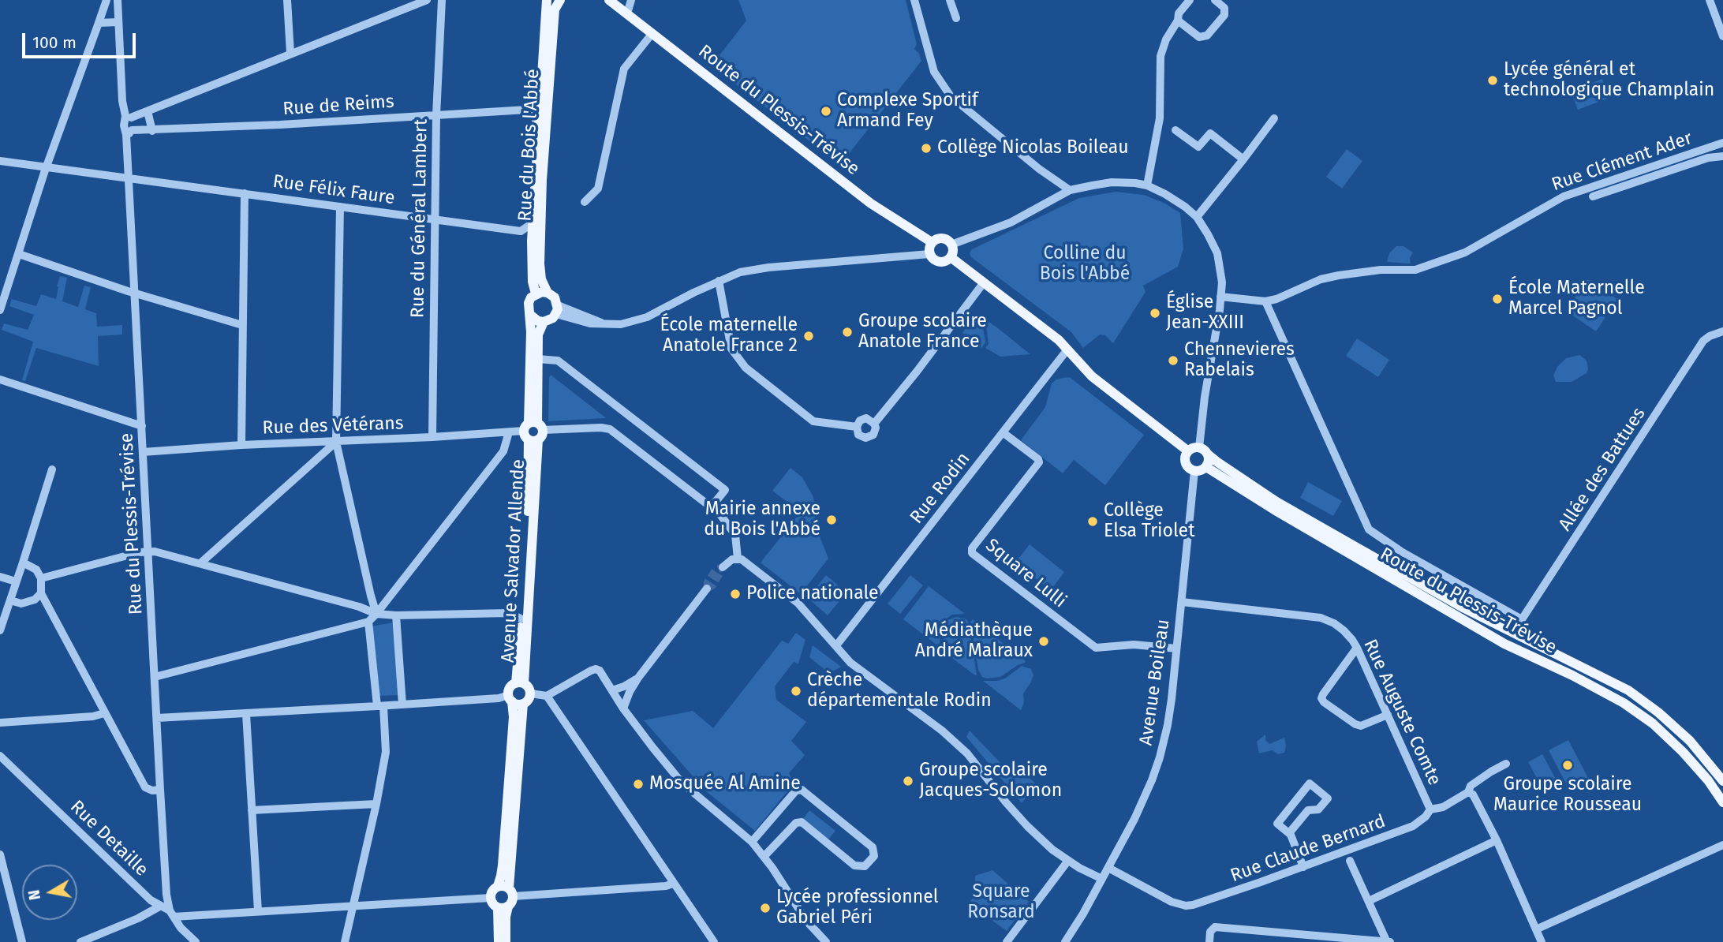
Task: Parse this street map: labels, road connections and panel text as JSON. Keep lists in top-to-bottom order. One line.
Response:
{"streets":{"main road":["Route du Plessis-Trévise","Rue du Bois l'Abbé","Avenue Salvador Allende"],"street":["Rue de Reims","Rue Clément Ader","Rue Félix Faure","Rue du Général Lambert","Rue des Vétérans","Allée des Battues","Rue Rodin","Rue du Plessis-Trévise","Square Lulli","Avenue Boileau","Rue Auguste Comte","Rue Detaille","Rue Claude Bernard"]},"crossings":[["Rue de Reims","Rue du Général Lambert"],["Rue de Reims","Rue du Plessis-Trévise"],["Route du Plessis-Trévise","Allée des Battues"],["Route du Plessis-Trévise","Avenue Boileau"],["Rue du Bois l'Abbé","Avenue Salvador Allende"],["Rue Félix Faure","Rue du Général Lambert"],["Rue Félix Faure","Rue du Plessis-Trévise"],["Rue du Général Lambert","Rue des Vétérans"],["Rue des Vétérans","Rue du Plessis-Trévise"],["Rue des Vétérans","Avenue Salvador Allende"],["Rue Rodin","Square Lulli"],["Rue du Plessis-Trévise","Rue Detaille"],["Square Lulli","Avenue Boileau"],["Avenue Boileau","Rue Auguste Comte"],["Avenue Boileau","Rue Claude Bernard"],["Rue Auguste Comte","Rue Claude Bernard"]],"parks":["Colline du Bois l'Abbé","Square Ronsard"],"places":["Lycée général et technologique Champlain","Complexe Sportif Armand Fey","Collège Nicolas Boileau","École Maternelle Marcel Pagnol","Église Jean-XXIII","Groupe scolaire Anatole France","École maternelle Anatole France 2","Chennevieres Rabelais","Mairie annexe du Bois l'Abbé","Collège Elsa Triolet","Police nationale","Médiathèque André Malraux","Crèche départementale Rodin","Groupe scolaire Maurice Rousseau","Groupe scolaire Jacques-Solomon","Mosquée Al Amine","Lycée professionnel Gabriel Péri"],"scale_bar":"100 m","north":"left"}
